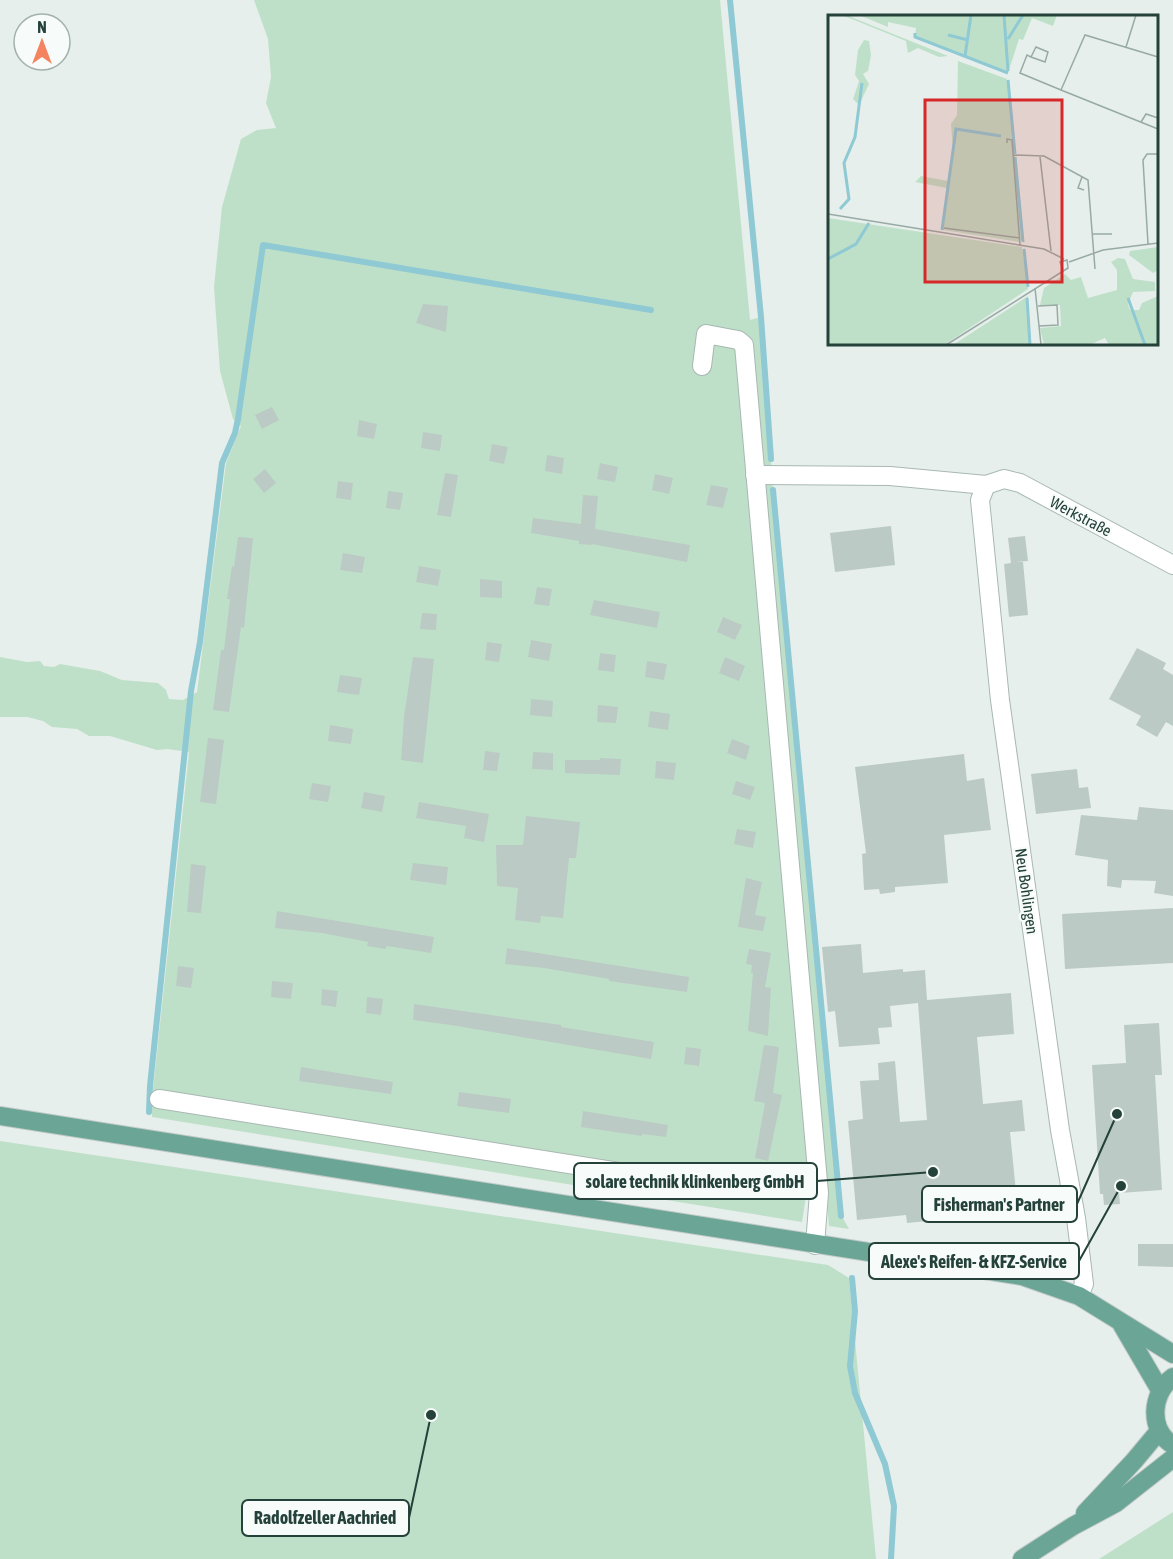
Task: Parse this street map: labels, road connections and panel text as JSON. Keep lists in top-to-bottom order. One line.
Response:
{"streets":{"street":["Werkstraße","Neu Bohlingen"]},"crossings":[["Werkstraße","Neu Bohlingen"]],"places":["Fisherman's Partner","solare technik klinkenberg GmbH","Alexe's Reifen- & KFZ-Service","Radolfzeller Aachried"],"north":"top"}
